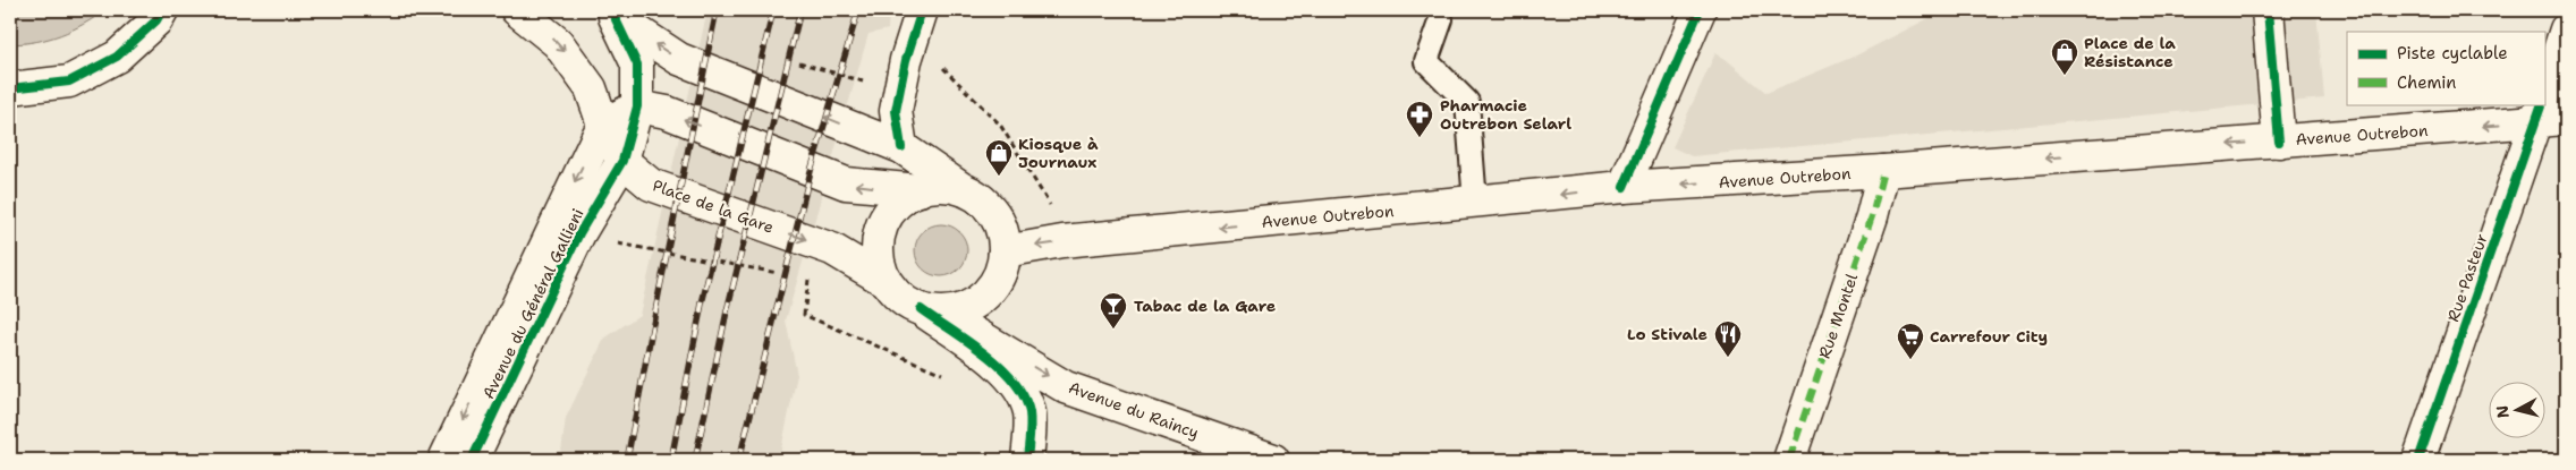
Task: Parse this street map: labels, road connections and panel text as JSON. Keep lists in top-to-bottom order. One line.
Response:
{"streets":{"main road":["Avenue Outrebon","Place de la Gare","Rue Pasteur","Avenue du Général Gallieni","Rue Montel","Avenue du Raincy"]},"crossings":[["Avenue Outrebon","Place de la Gare"],["Avenue Outrebon","Rue Pasteur"],["Avenue Outrebon","Rue Montel"],["Avenue Outrebon","Avenue du Raincy"],["Place de la Gare","Avenue du Général Gallieni"],["Place de la Gare","Avenue du Raincy"]],"one_way":["Avenue Outrebon","Avenue du Raincy"],"places":{"shop":["Place de la Résistance","Kiosque à Journaux"],"pharmacy":["Pharmacie Outrebon Selarl"],"bar":["Tabac de la Gare"],"restaurant":["Lo Stivale"],"supermarket":["Carrefour City"]},"legend":["Piste cyclable","Chemin"],"north":"left"}
